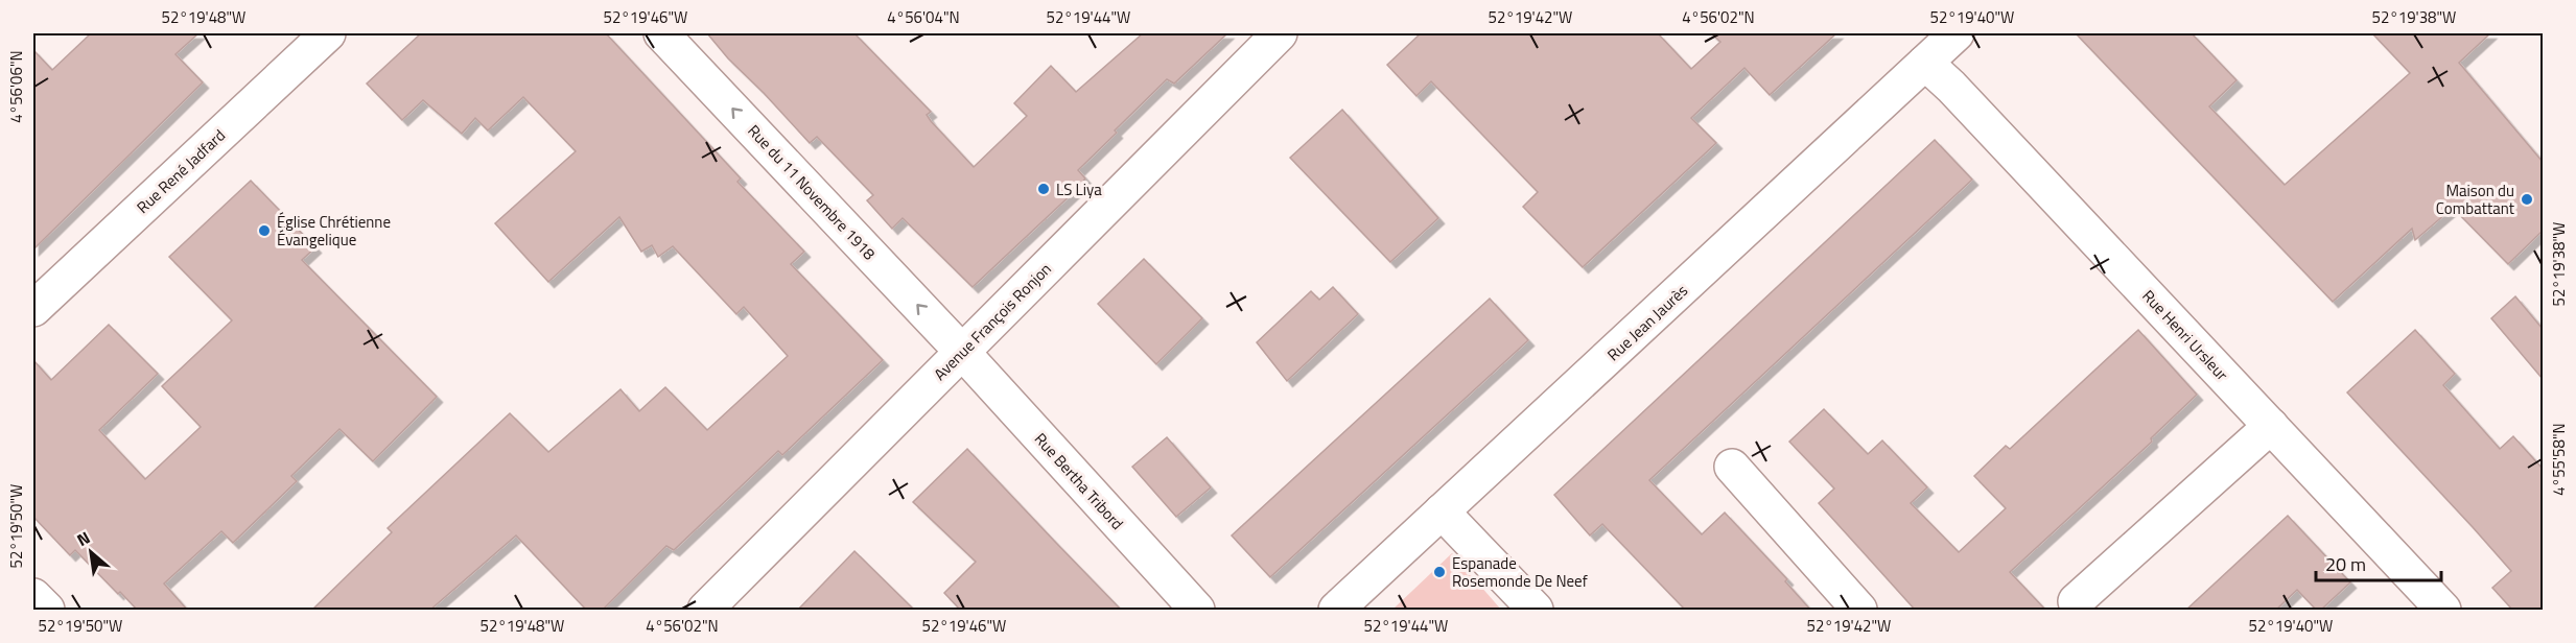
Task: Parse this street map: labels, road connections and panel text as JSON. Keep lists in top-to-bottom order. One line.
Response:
{"streets":{"street":["Rue René Jadfard","Rue du 11 Novembre 1918","Avenue François Ronjon","Rue Jean Jaurès","Rue Henri Ursleur","Rue Bertha Tribord"]},"crossings":[["Rue du 11 Novembre 1918","Avenue François Ronjon"],["Rue du 11 Novembre 1918","Rue Bertha Tribord"],["Avenue François Ronjon","Rue Bertha Tribord"],["Rue Jean Jaurès","Rue Henri Ursleur"]],"one_way":["Rue du 11 Novembre 1918"],"places":["LS Liya","Maison du Combattant","Église Chrétienne Évangelique","Espanade Rosemonde De Neef"],"scale_bar":"20 m","north":"top left","coordinates":["52°19'48\"W","52°19'46\"W","4°56'04\"N","52°19'44\"W","52°19'42\"W","4°56'02\"N","52°19'40\"W","52°19'38\"W","4°56'06\"N","4°55'58\"N","52°19'50\"W"]}
